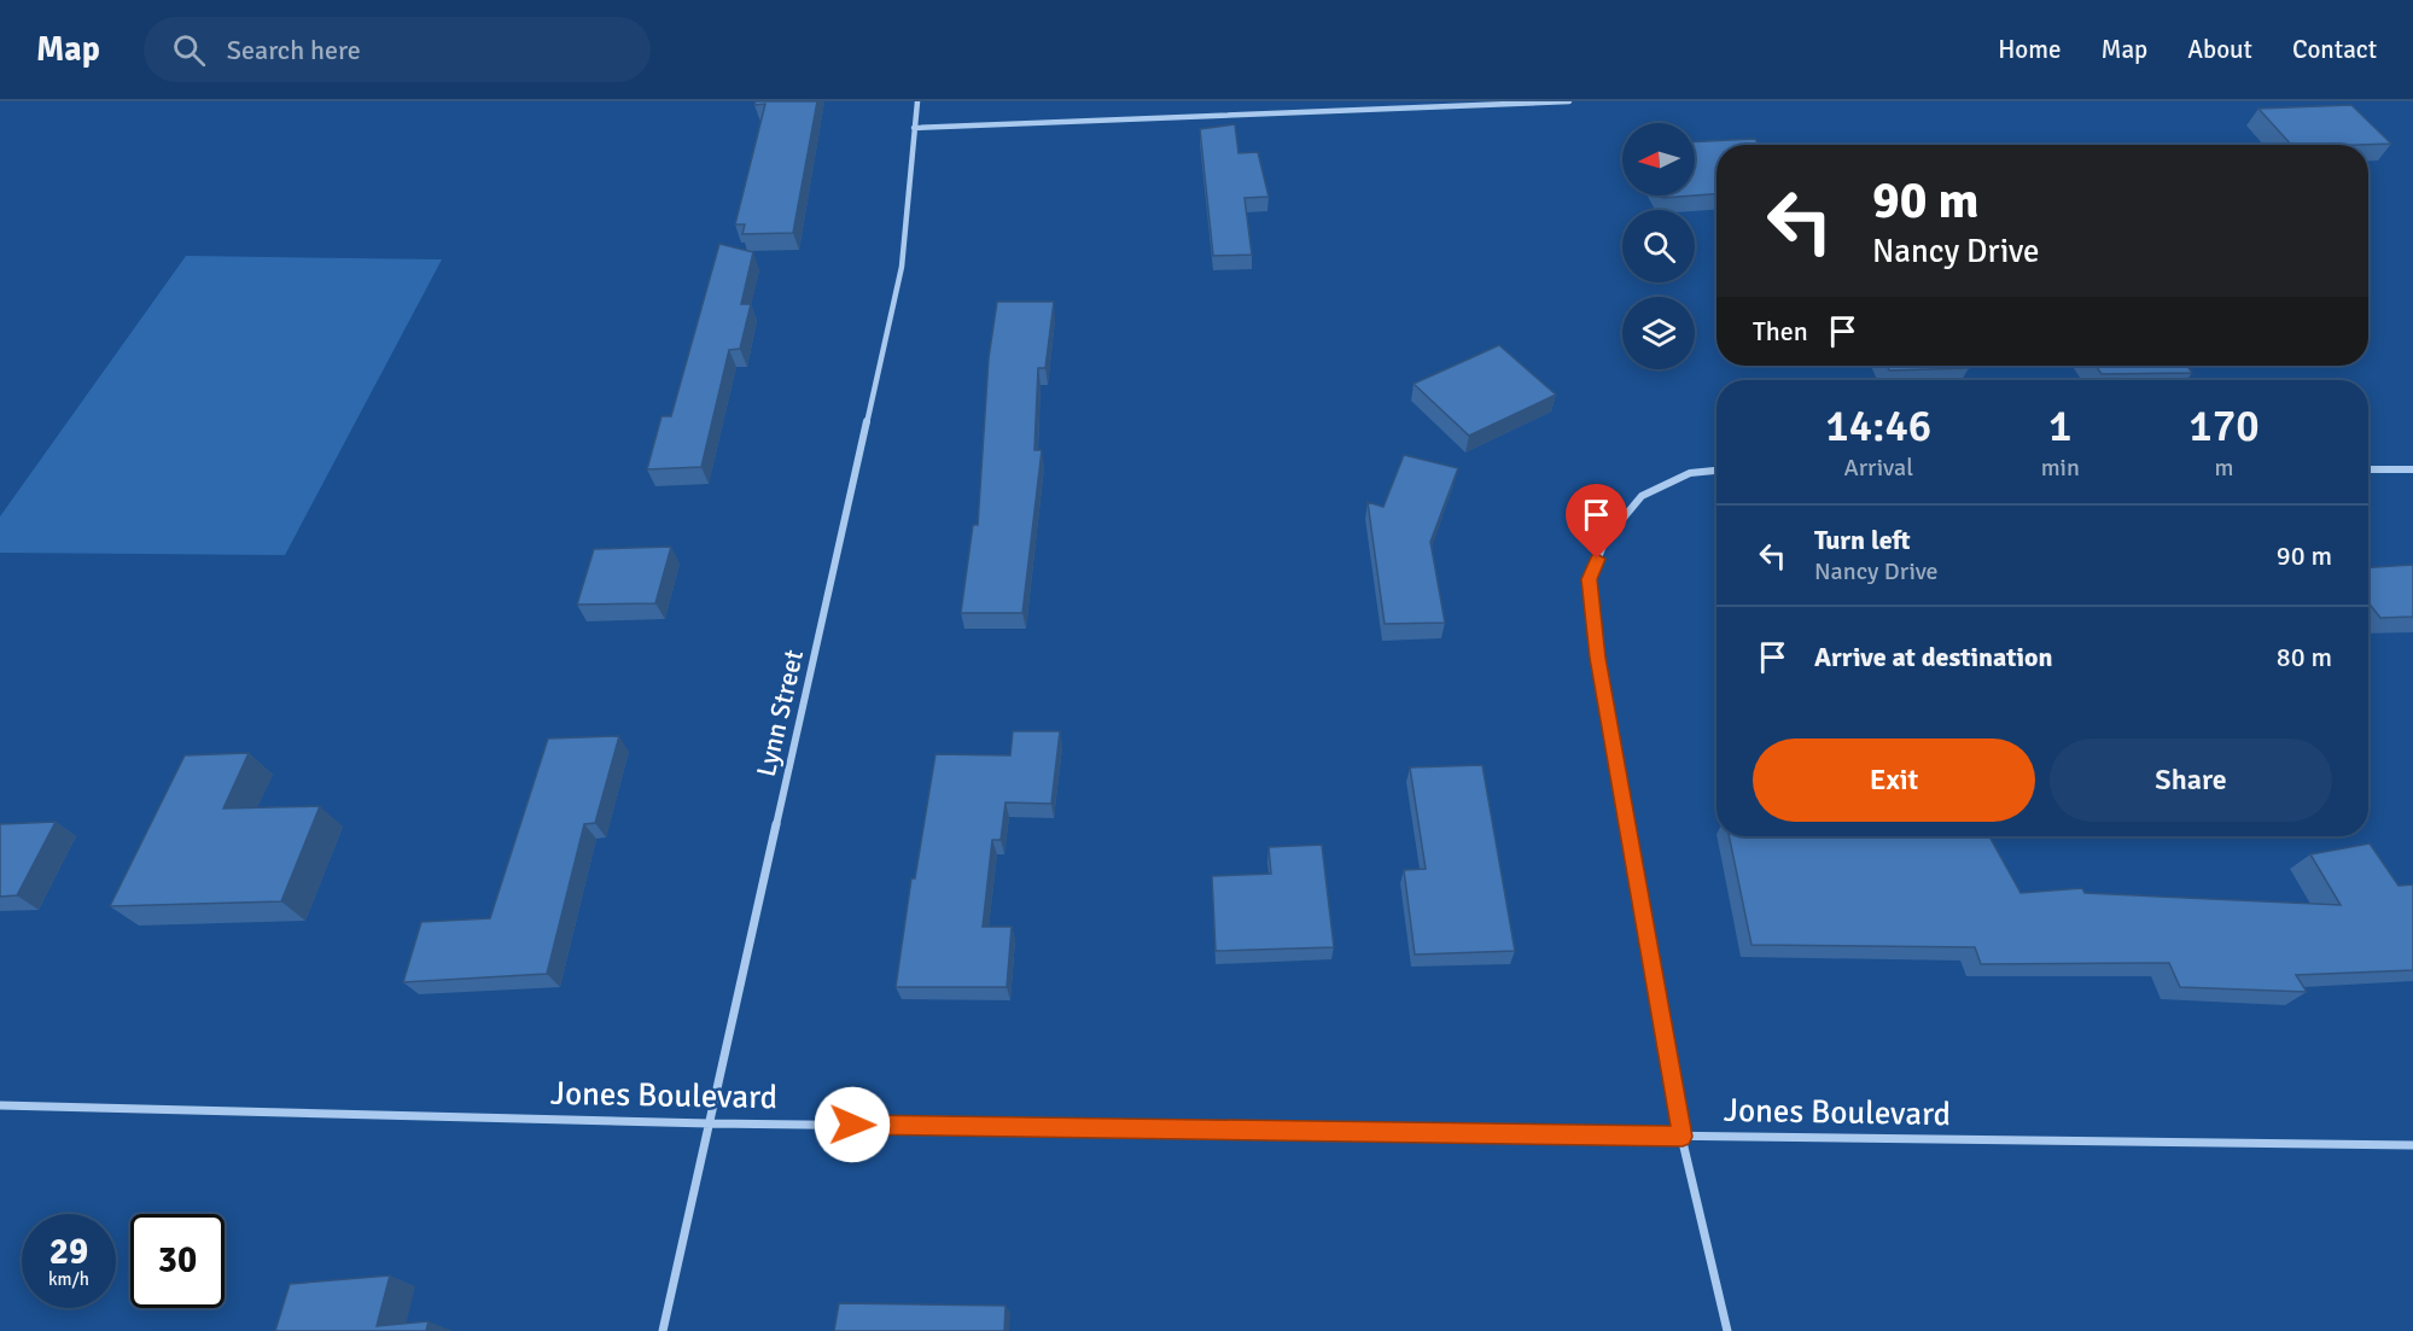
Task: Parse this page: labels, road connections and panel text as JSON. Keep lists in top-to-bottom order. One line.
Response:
{"streets":{"street":["Lynn Street","Jones Boulevard"]},"crossings":[["Lynn Street","Jones Boulevard"]],"north":"left","page":{"header":"Map","search":"Search here","nav":["Home","Map","About","Contact"],"turn":["90 m","Nancy Drive"],"then":"Then","eta":["14:46","Arrival","1","min","170","m"],"list":[{"name":"Turn left","note":"Nancy Drive","value":"90 m"},{"name":"Arrive at destination","value":"80 m"}],"buttons":["Exit","Share"],"speed":"29 km/h","limit":"30"}}
